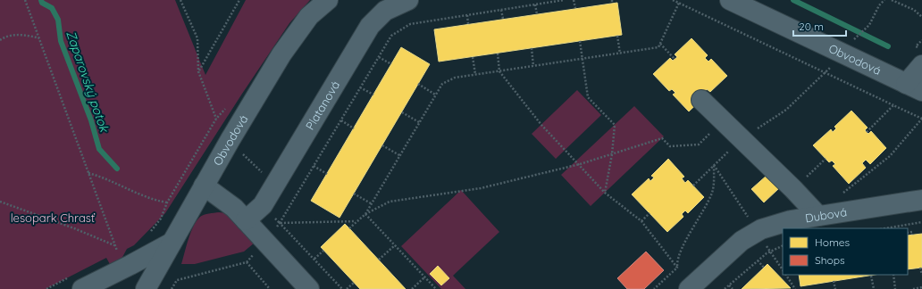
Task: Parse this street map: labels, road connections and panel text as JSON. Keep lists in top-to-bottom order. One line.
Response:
{"streets":{"street":["Obvodová","Platanová","Dubová"]},"water":["Zaparovský potok"],"parks":["lesopark Chrasť"],"legend":["Homes","Shops"],"scale_bar":"20 m"}
